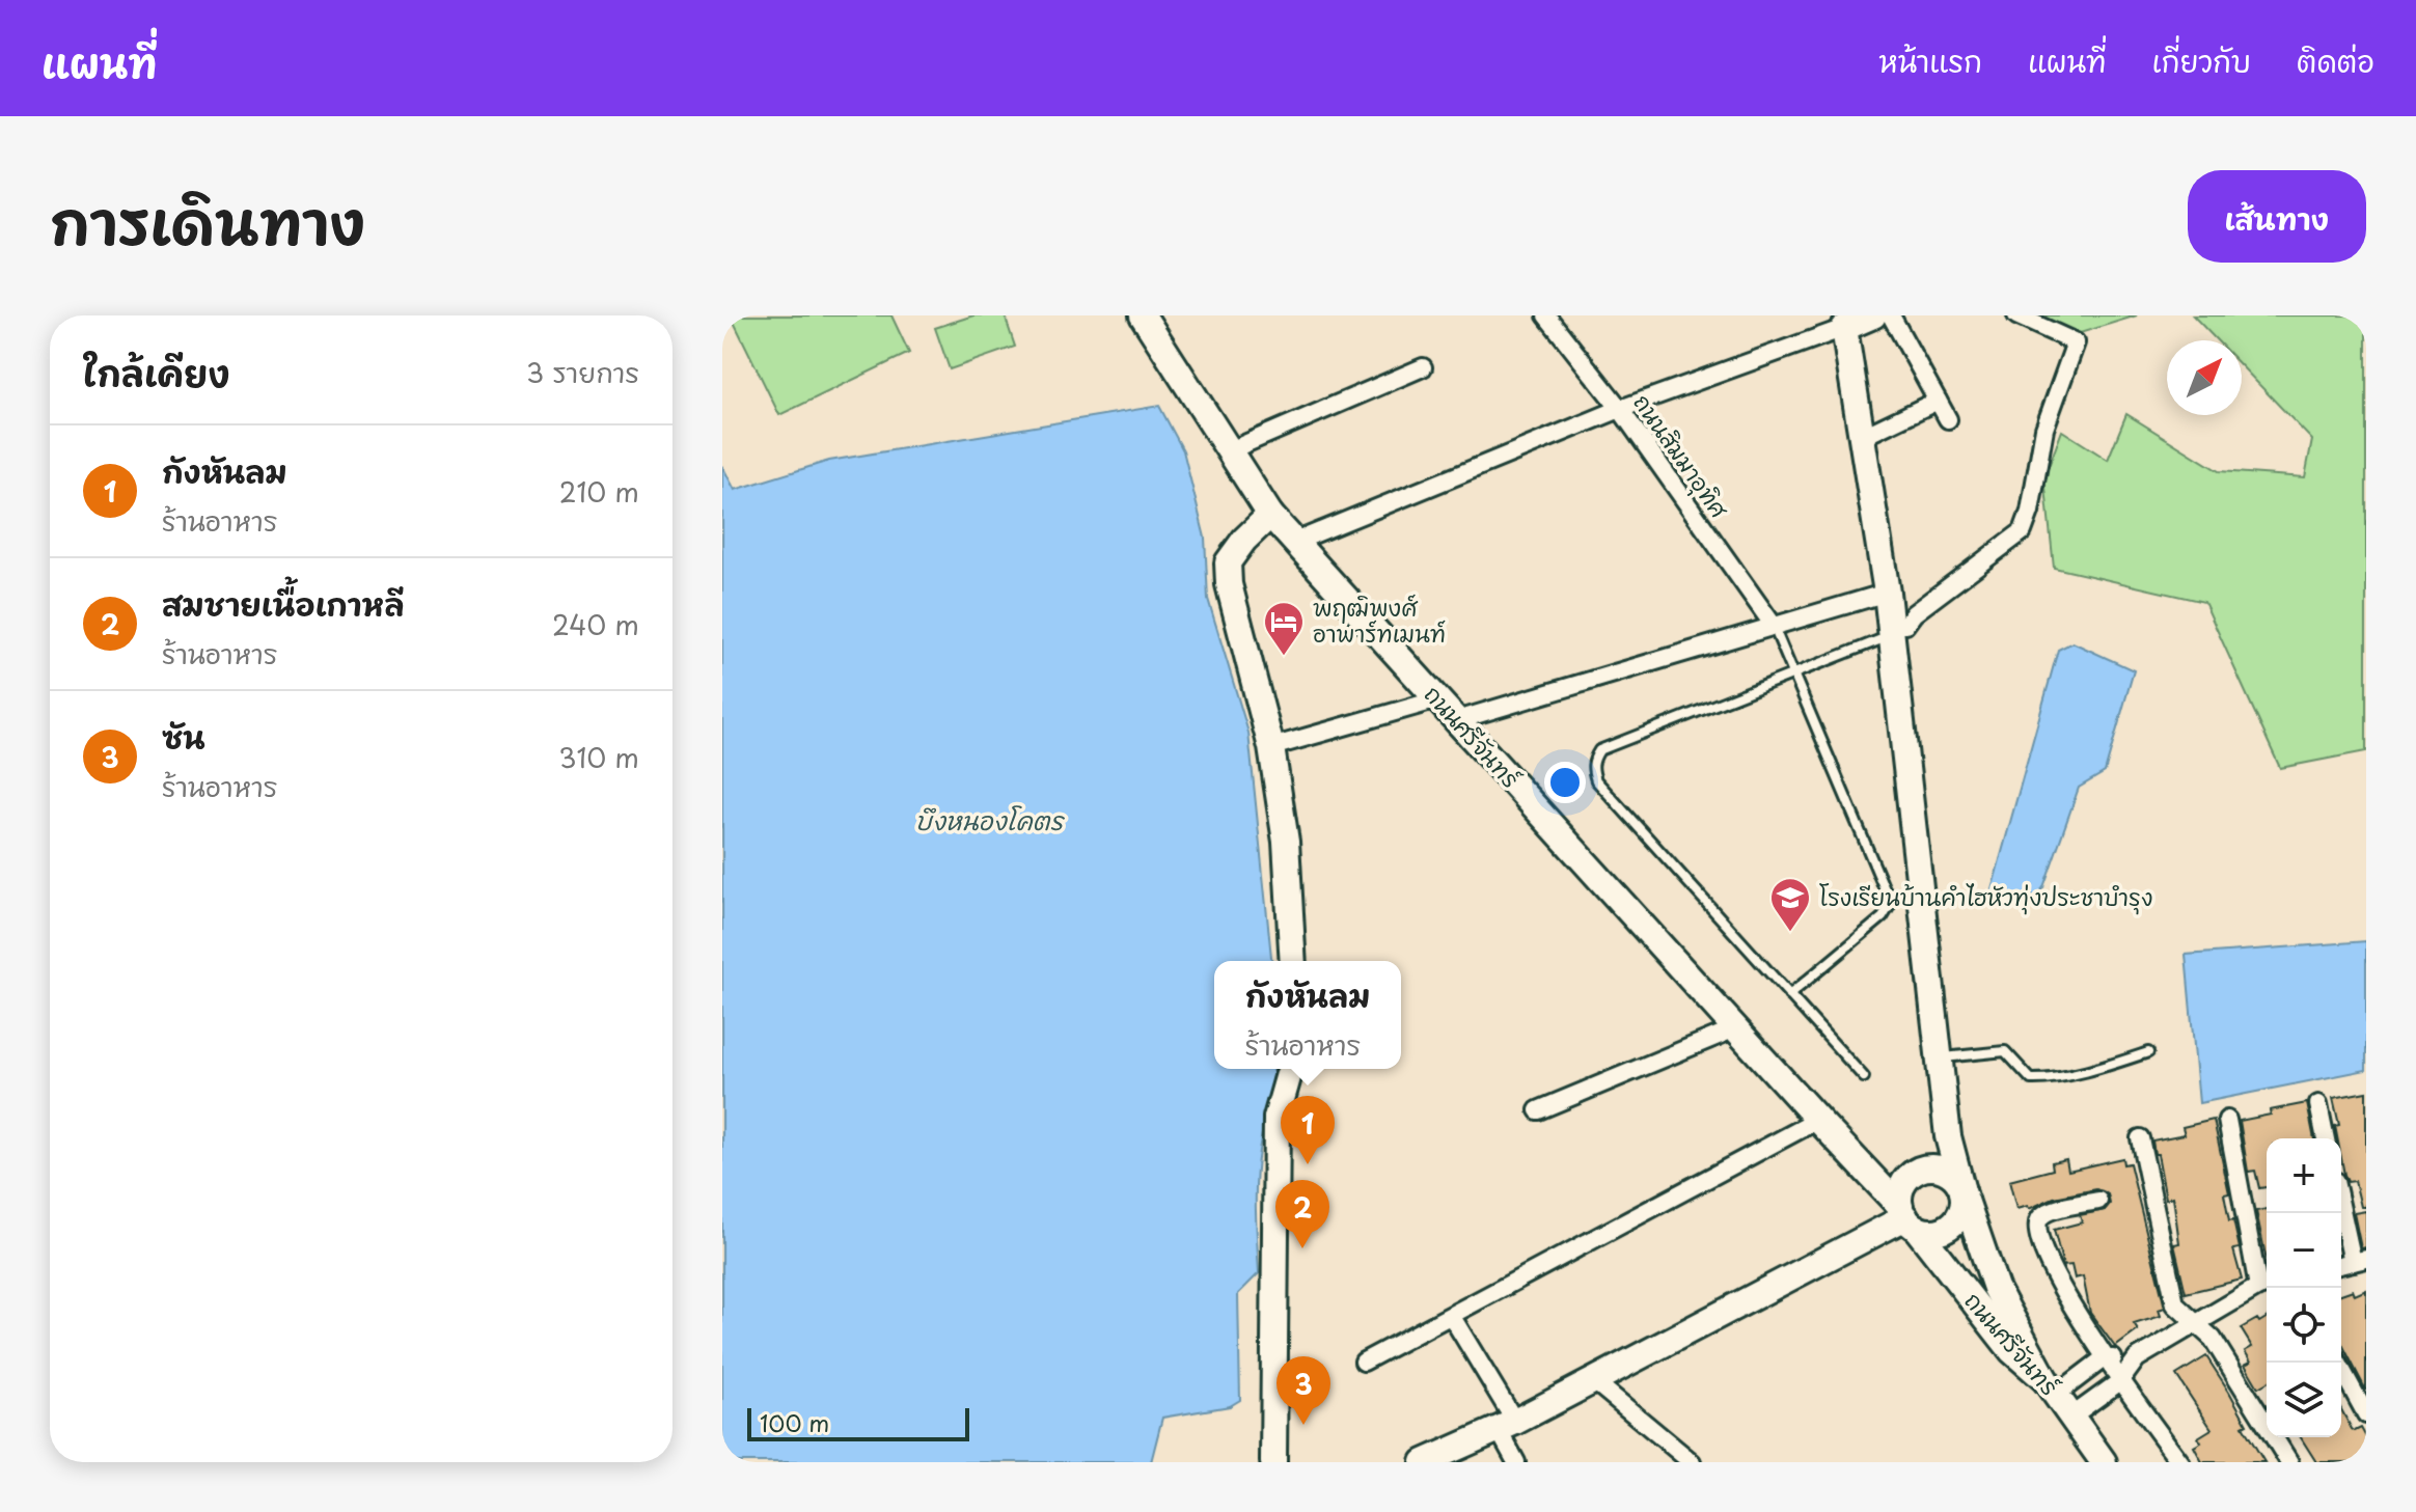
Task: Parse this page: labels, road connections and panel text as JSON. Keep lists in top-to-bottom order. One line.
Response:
{"streets":{"street":["ถนนสิมมาอุทิศ","ถนนศรีจันทร์"]},"water":["บึงหนองโคตร"],"places":{"hotel":["พฤฒิพงศ์ อาพาร์ทเมนท์"],"school or university":["โรงเรียนบ้านคำไฮหัวทุ่งประชาบำรุง"]},"scale_bar":"100 m","north":"top right","page":{"header":"แผนที่","nav":["หน้าแรก","แผนที่","เกี่ยวกับ","ติดต่อ"],"title":"การเดินทาง","buttons":"เส้นทาง","heading":["ใกล้เคียง","3 รายการ"],"list":[{"mark":"1","name":"กังหันลม","note":"ร้านอาหาร","value":"210 m"},{"mark":"2","name":"สมชายเนื้อเกาหลี","note":"ร้านอาหาร","value":"240 m"},{"mark":"3","name":"ซัน","note":"ร้านอาหาร","value":"310 m"}],"popup":["กังหันลม","ร้านอาหาร"],"pins":["1","2","3"],"map_buttons":["+","−"],"scale":"100 m"}}
